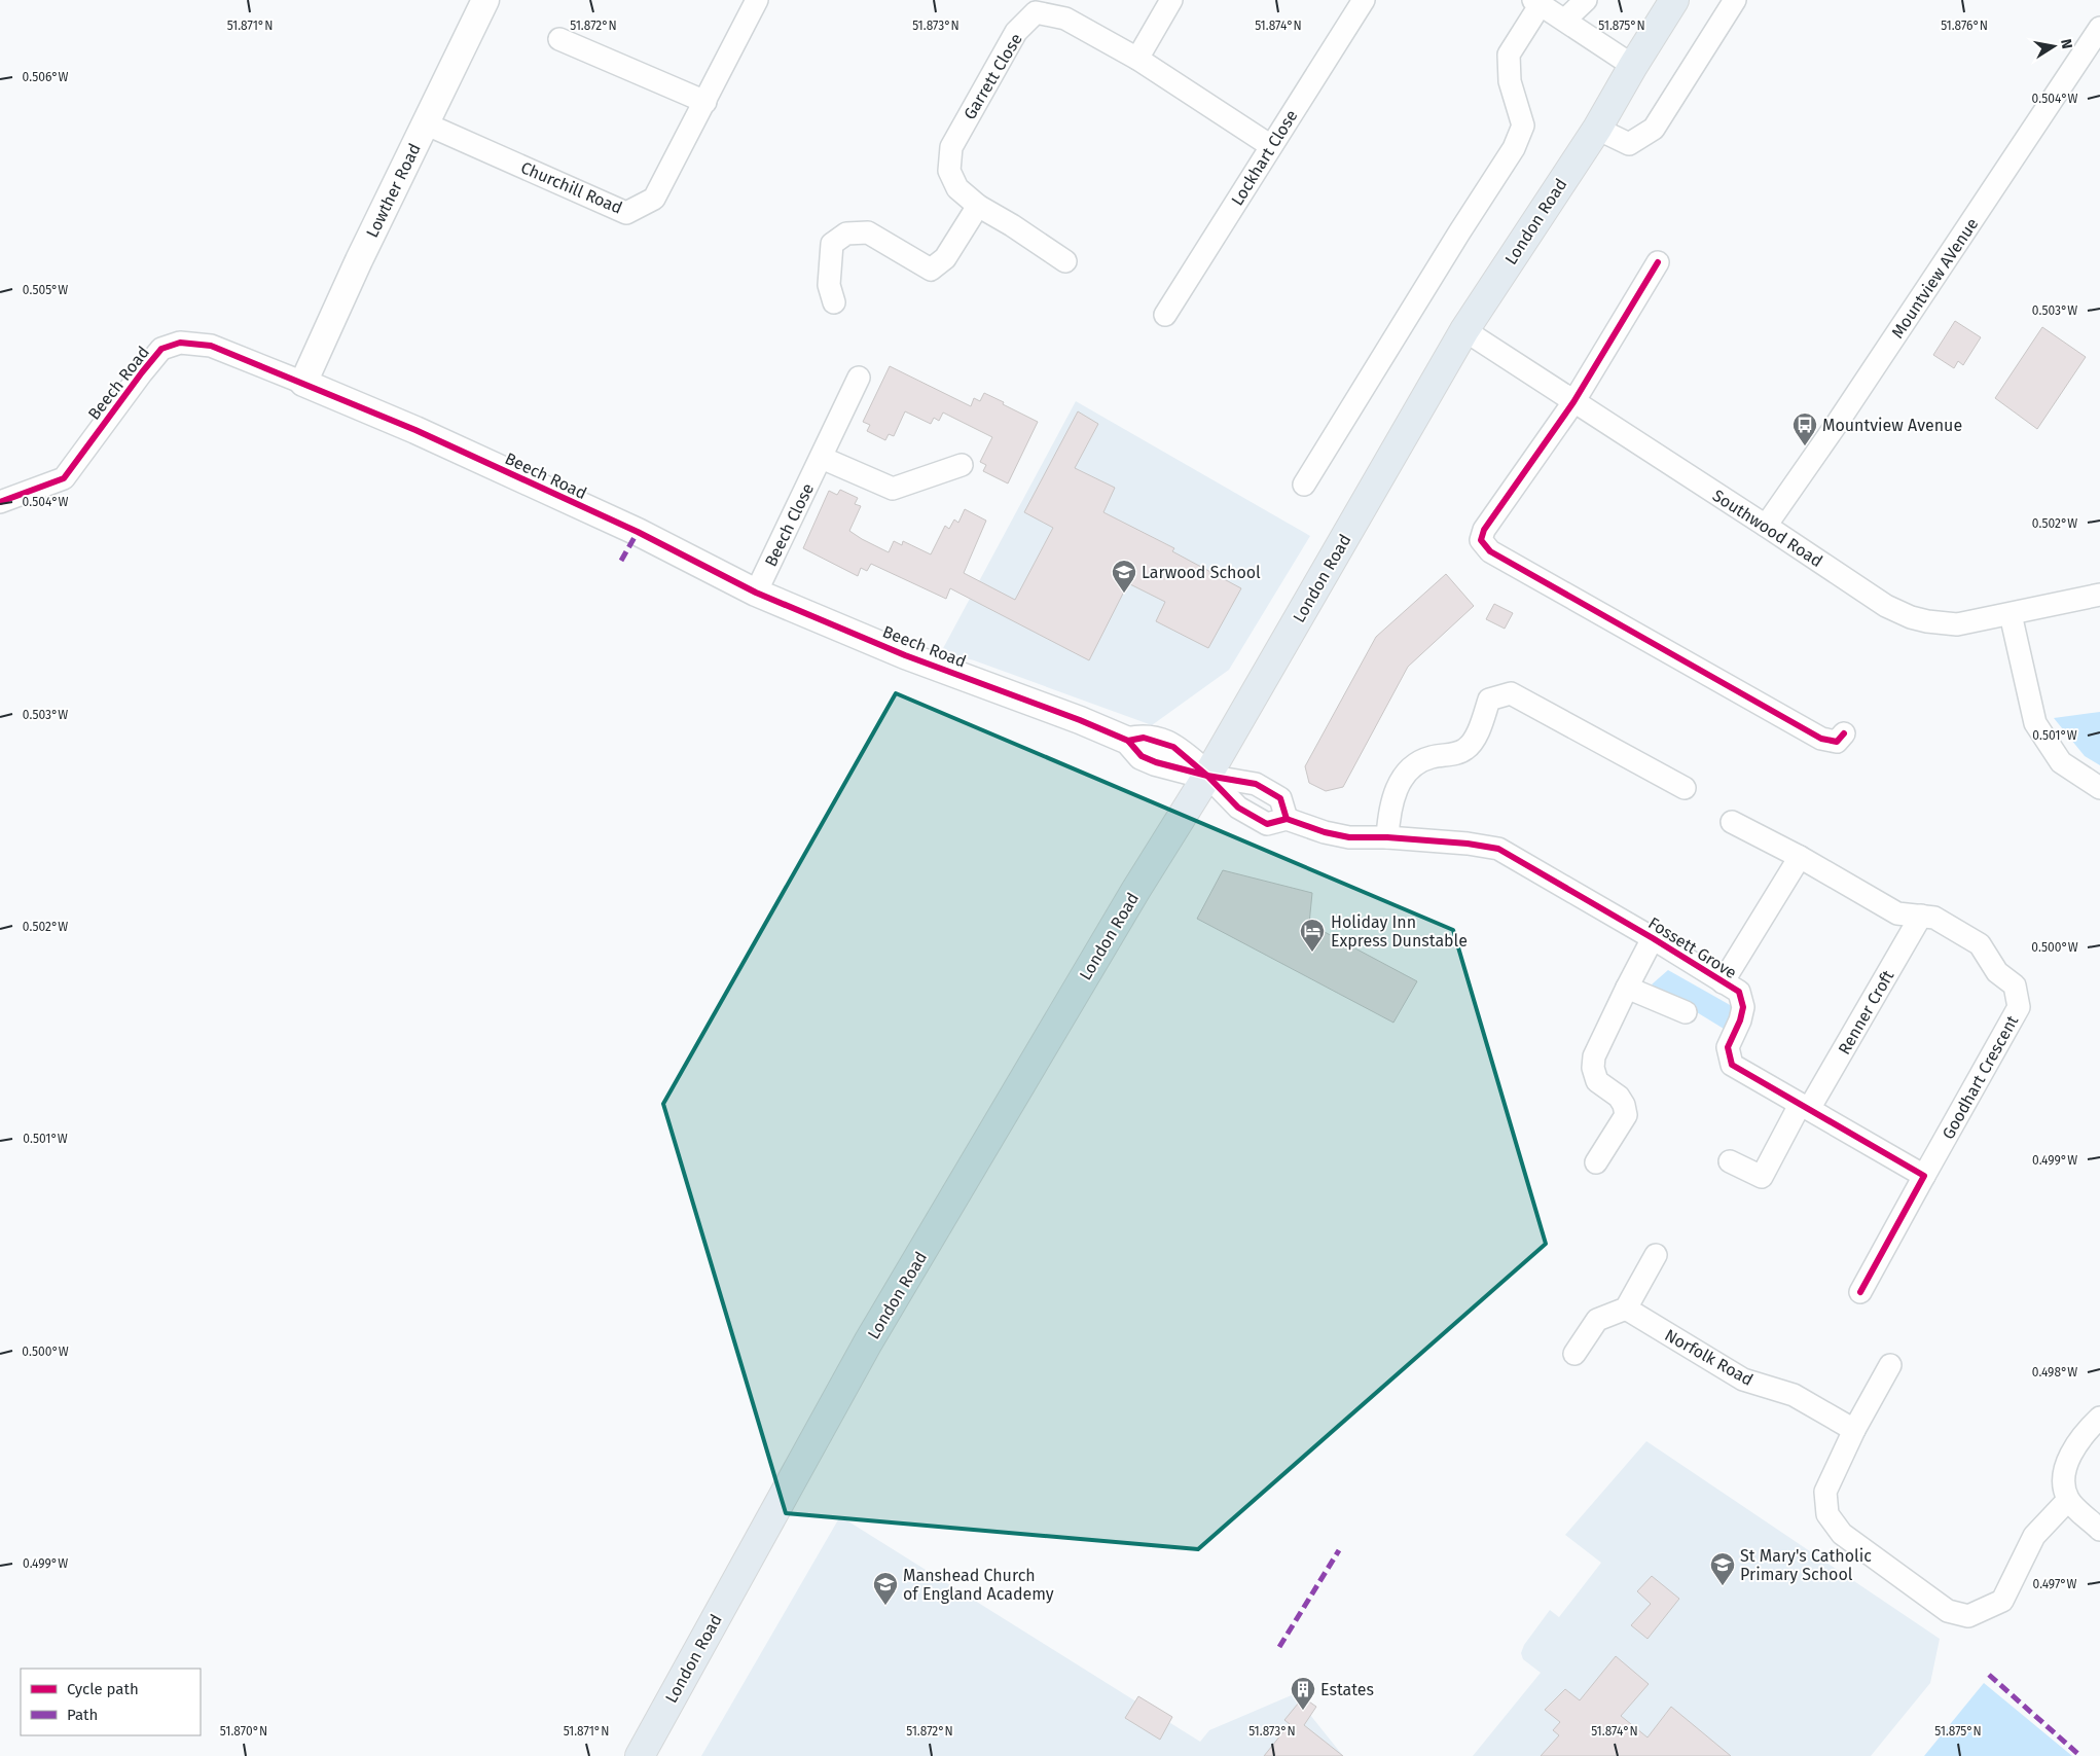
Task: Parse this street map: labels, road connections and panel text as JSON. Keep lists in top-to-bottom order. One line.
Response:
{"streets":{"main road":["London Road"],"street":["Garrett Close","Lockhart Close","Churchill Road","Lowther Road","Mountview AVenue","Beech Road","Beech Close","Southwood Road","Fossett Grove","Renner Croft","Goodhart Crescent","Norfolk Road"]},"crossings":[["Garrett Close","Lockhart Close"],["Churchill Road","Lowther Road"],["Lowther Road","Beech Road"],["London Road","Beech Road"],["London Road","Southwood Road"],["London Road","Fossett Grove"],["Mountview AVenue","Southwood Road"],["Beech Road","Beech Close"],["Beech Road","Fossett Grove"],["Fossett Grove","Renner Croft"],["Fossett Grove","Goodhart Crescent"],["Renner Croft","Goodhart Crescent"]],"places":{"bus stop":["Mountview Avenue"],"school or university":["Larwood School","St Mary's Catholic Primary School","Manshead Church of England Academy"],"hotel":["Holiday Inn Express Dunstable"],"building":["Estates"]},"legend":["Cycle path","Path"],"north":"right","coordinates":["51.871°N","51.872°N","51.873°N","51.874°N","51.875°N","51.876°N","0.506°W","0.504°W","0.505°W","0.503°W","0.502°W","0.501°W","0.500°W","0.499°W","0.498°W","0.497°W","51.870°N"]}
